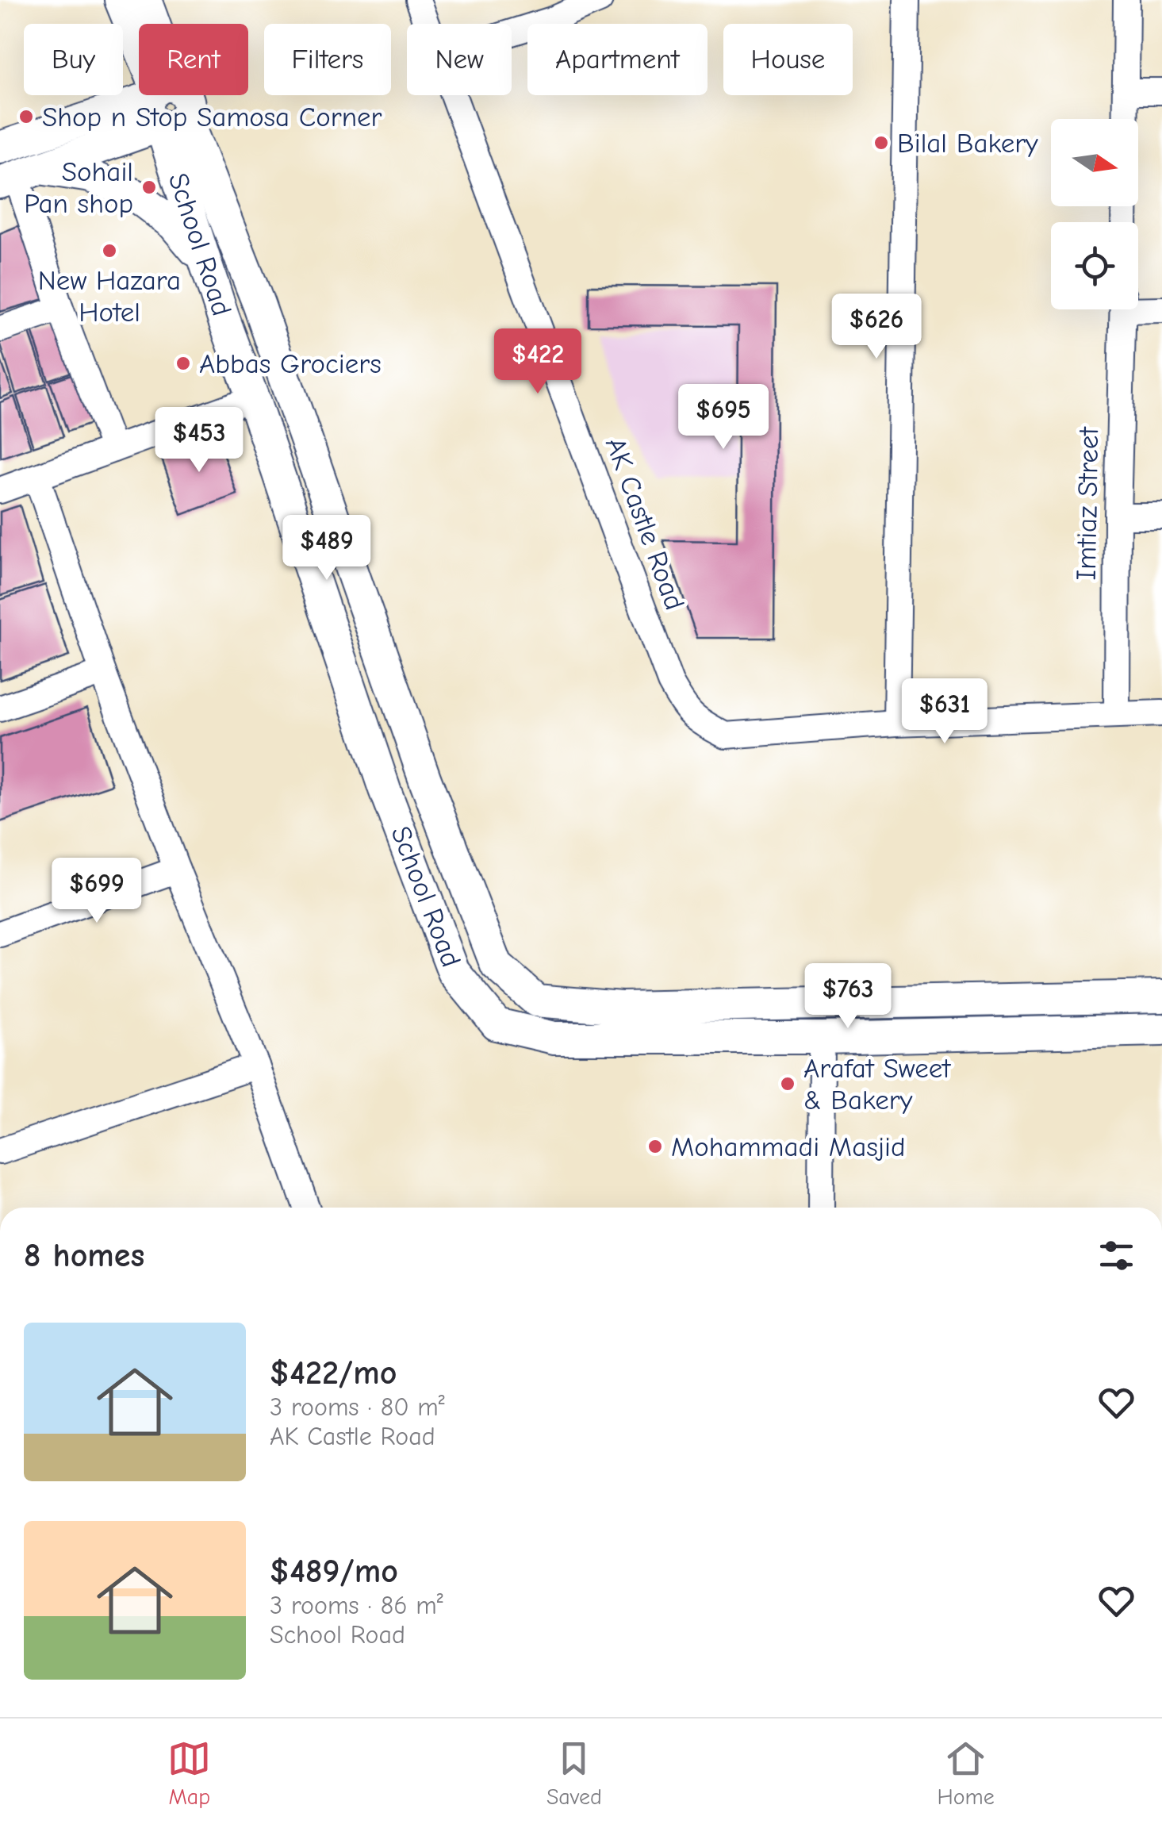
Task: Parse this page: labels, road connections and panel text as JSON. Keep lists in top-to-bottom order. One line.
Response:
{"streets":{"street":["School Road","Imtiaz Street","AK Castle Road"]},"places":["Shop n Stop Samosa Corner","Bilal Bakery","Sohail Pan shop","New Hazara Hotel","Abbas Grociers","Arafat Sweet & Bakery","Mohammadi Masjid"],"north":"right","page":{"chip":["Buy","Rent","Filters","New","Apartment","House"],"price":["$626","$422","$695","$453","$489","$631","$699","$763"],"heading":"8 homes","list":[{"name":"$422/mo","note":"3 rooms · 80 m² · AK Castle Road"},{"name":"$489/mo","note":"3 rooms · 86 m² · School Road"}],"tabs":["Map","Saved","Home"]}}
